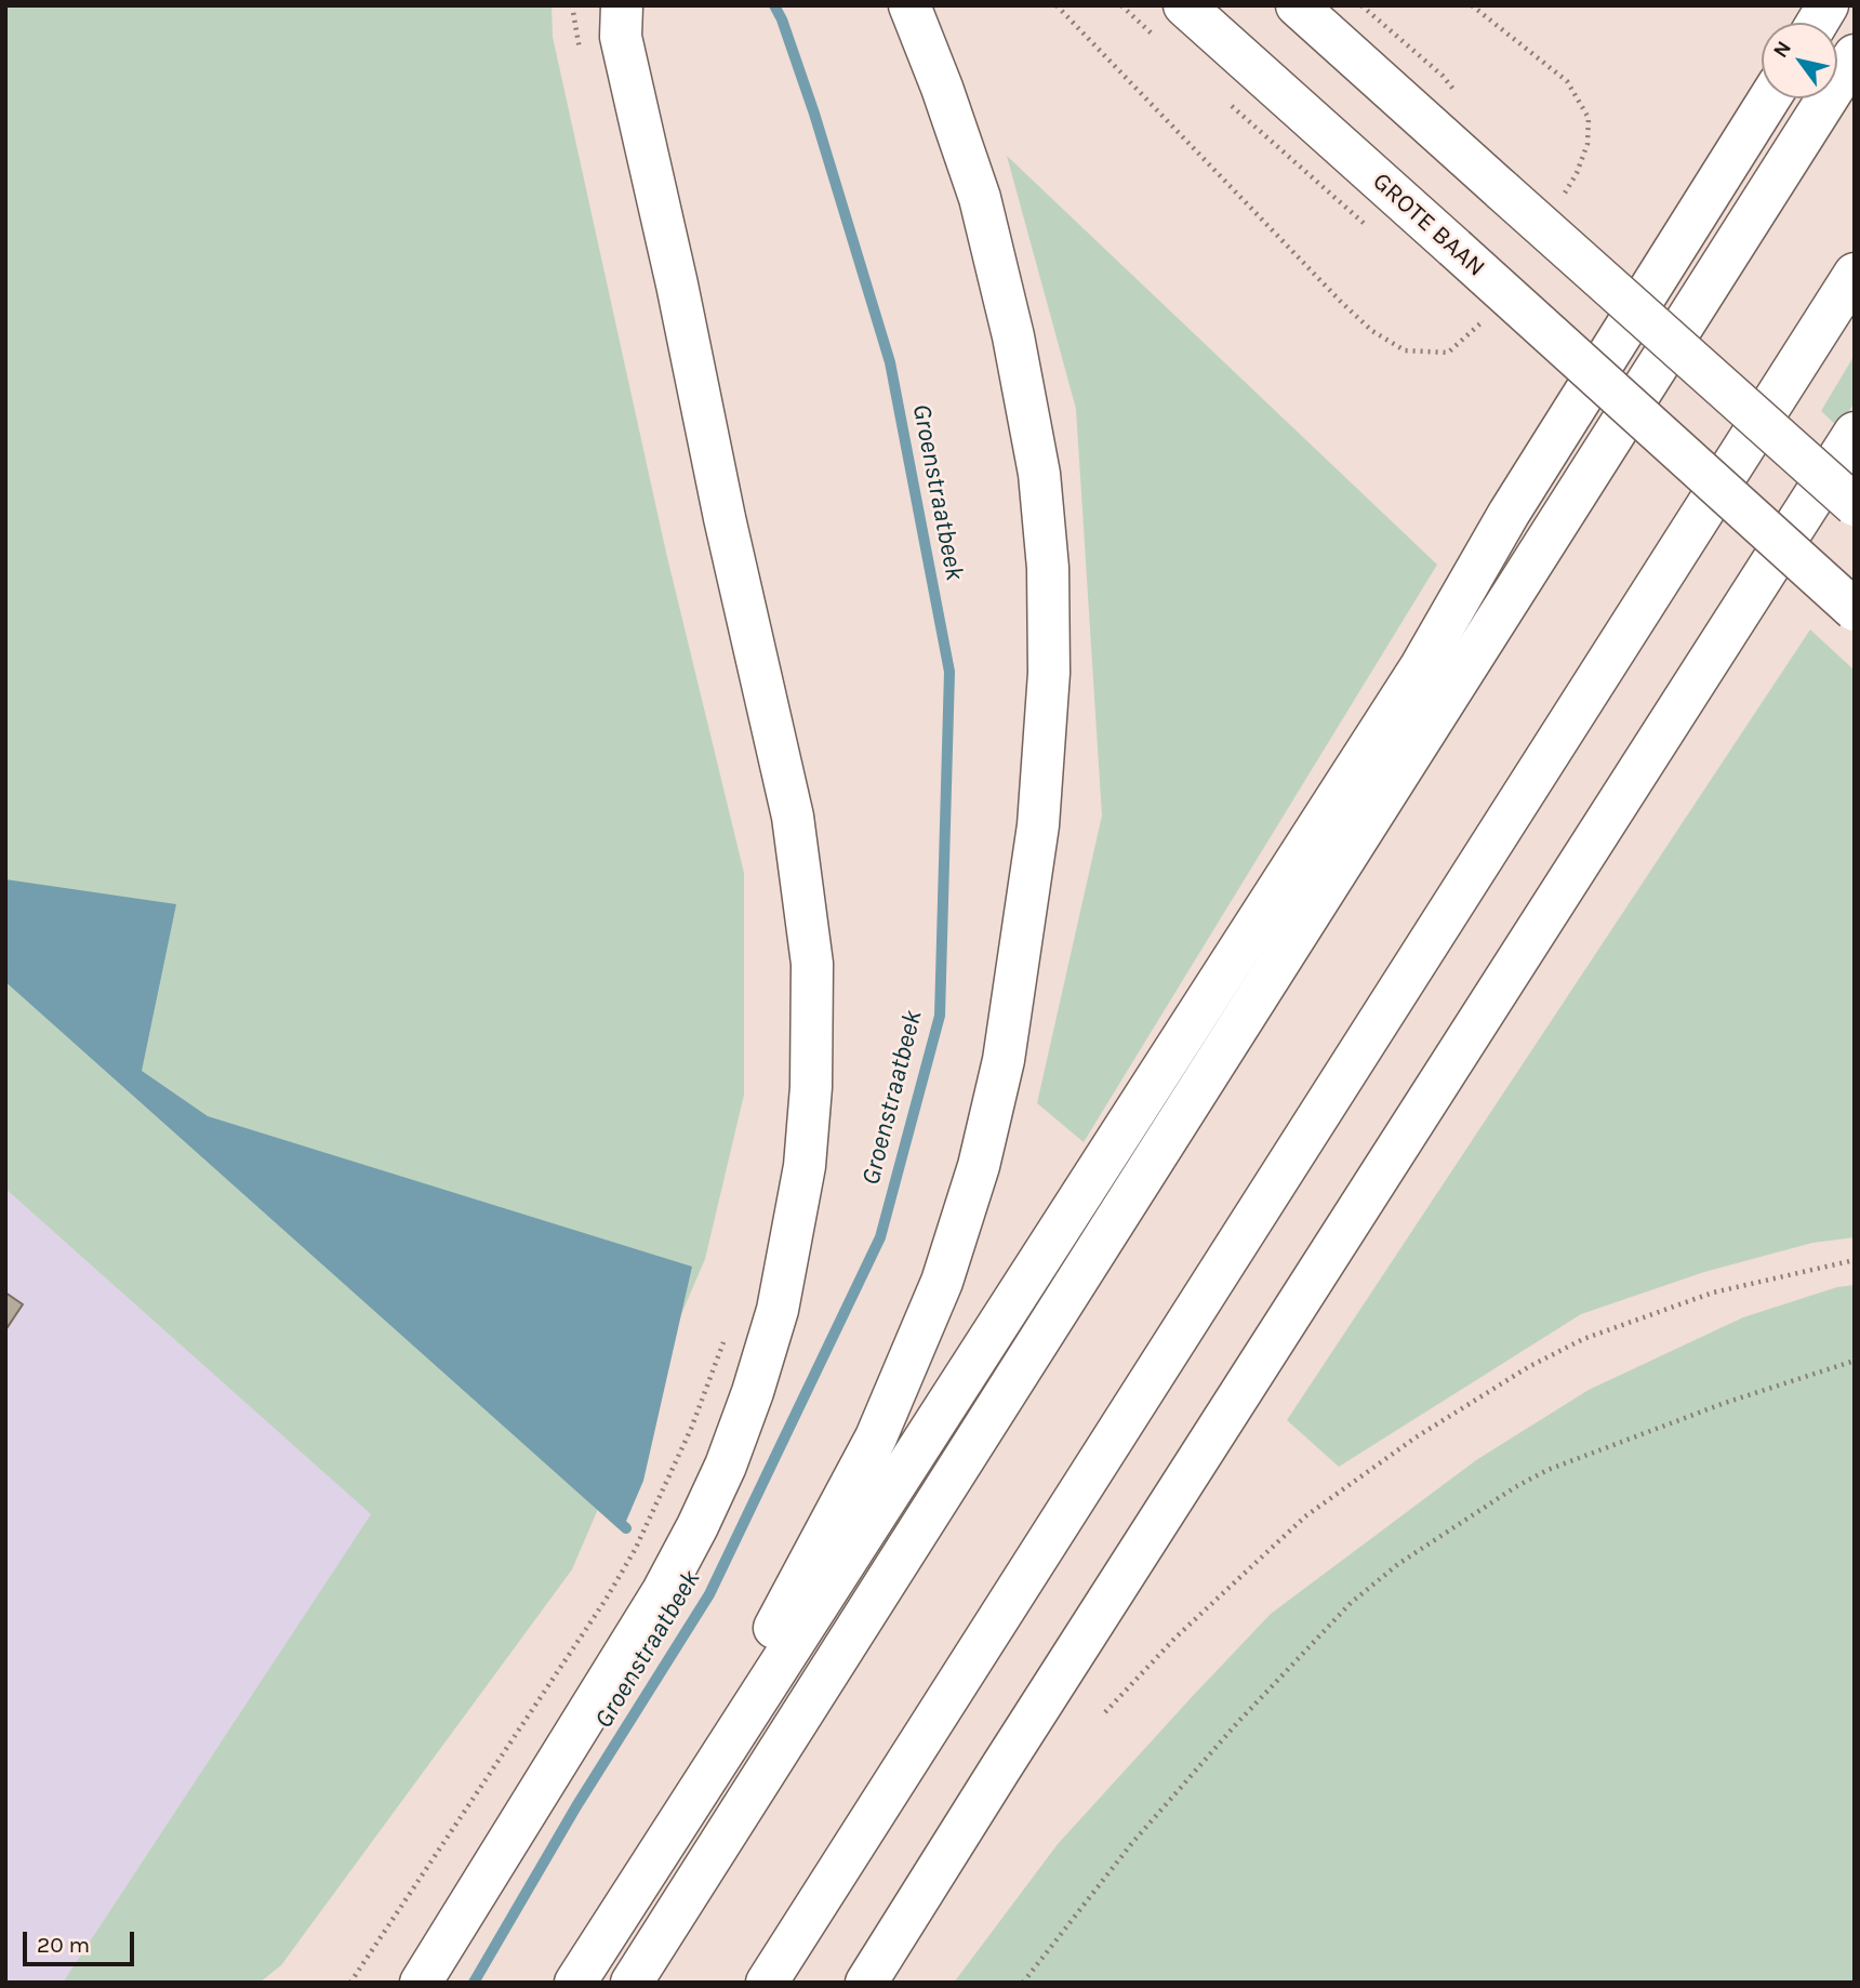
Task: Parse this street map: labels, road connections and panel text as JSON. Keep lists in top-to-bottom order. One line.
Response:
{"streets":{"main road":["GROTE BAAN"]},"water":["Groenstraatbeek"],"scale_bar":"20 m","north":"top left"}
